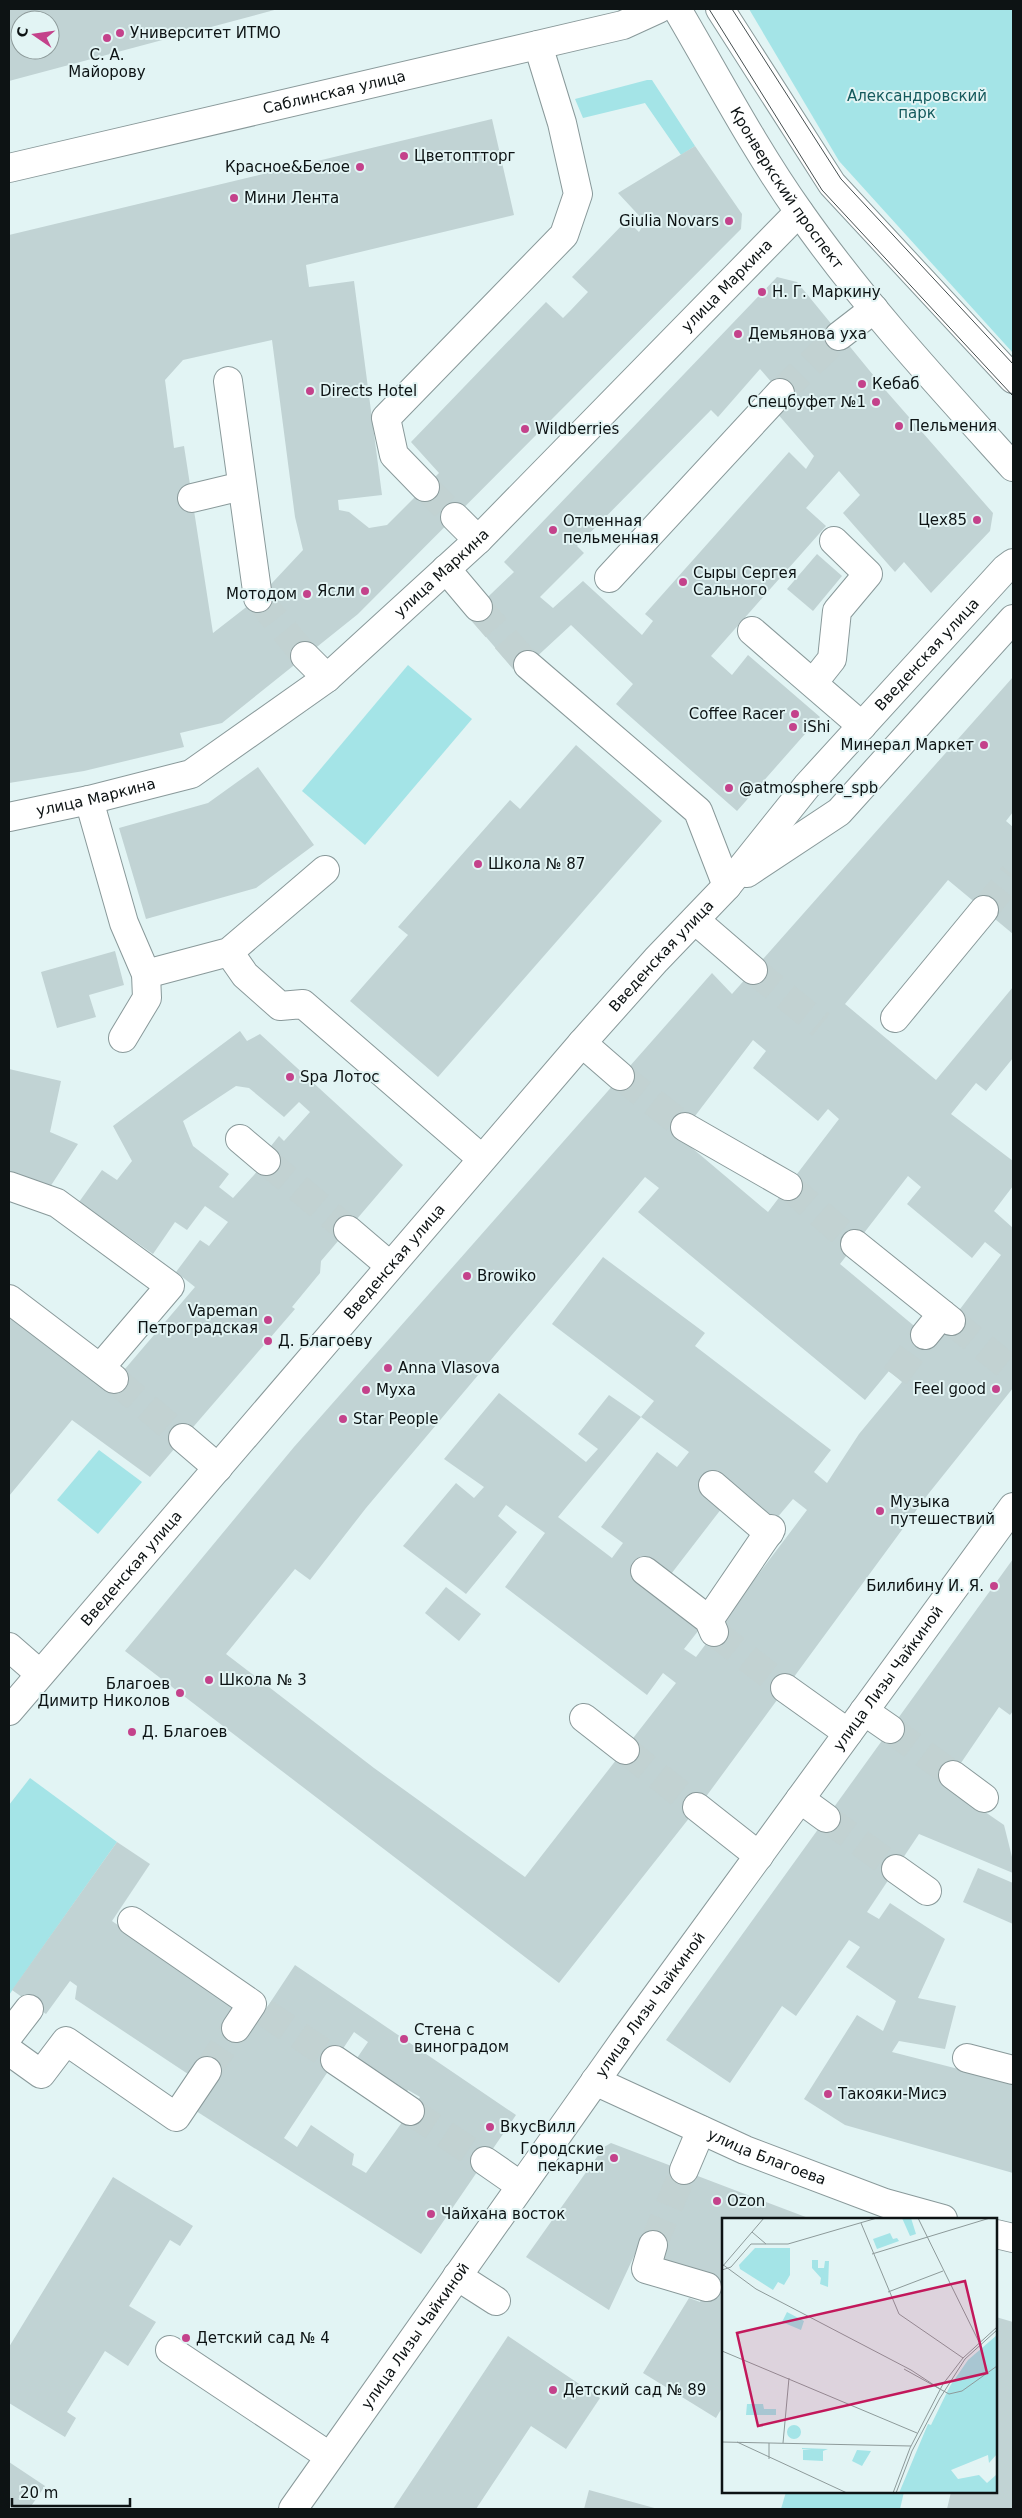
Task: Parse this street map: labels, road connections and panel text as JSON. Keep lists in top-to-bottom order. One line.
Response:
{"streets":{"street":["Саблинская улица","Кронверкский проспект","улица Маркина","Введенская улица","улица Лизы Чайкиной","улица Благоева"]},"crossings":[["Кронверкский проспект","улица Маркина"],["улица Лизы Чайкиной","улица Благоева"]],"parks":["Александровский парк"],"places":["Университет ИТМО","С. А. Майорову","Цветоптторг","Красное&Белое","Мини Лента","Giulia Novars","Н. Г. Маркину","Демьянова уха","Кебаб","Directs Hotel","Спецбуфет №1","Пельмения","Wildberries","Цех85","Отменная пельменная","Сыры Сергея Сального","Ясли","Мотодом","Coffee Racer","iShi","Минерал Маркет","@atmosphere_spb","Школа № 87","Spa Лотос","Browiko","Vapeman Петроградская","Д. Благоеву","Anna Vlasova","Feel good","Муха","Star People","Музыка путешествий","Билибину И. Я.","Школа № 3","Благоев Димитр Николов","Д. Благоев","Стена с виноградом","Такояки-Мисэ","ВкусВилл","Городские пекарни","Ozon","Чайхана восток","Детский сад № 4","Детский сад № 89"],"scale_bar":"20 m","north":"left"}
